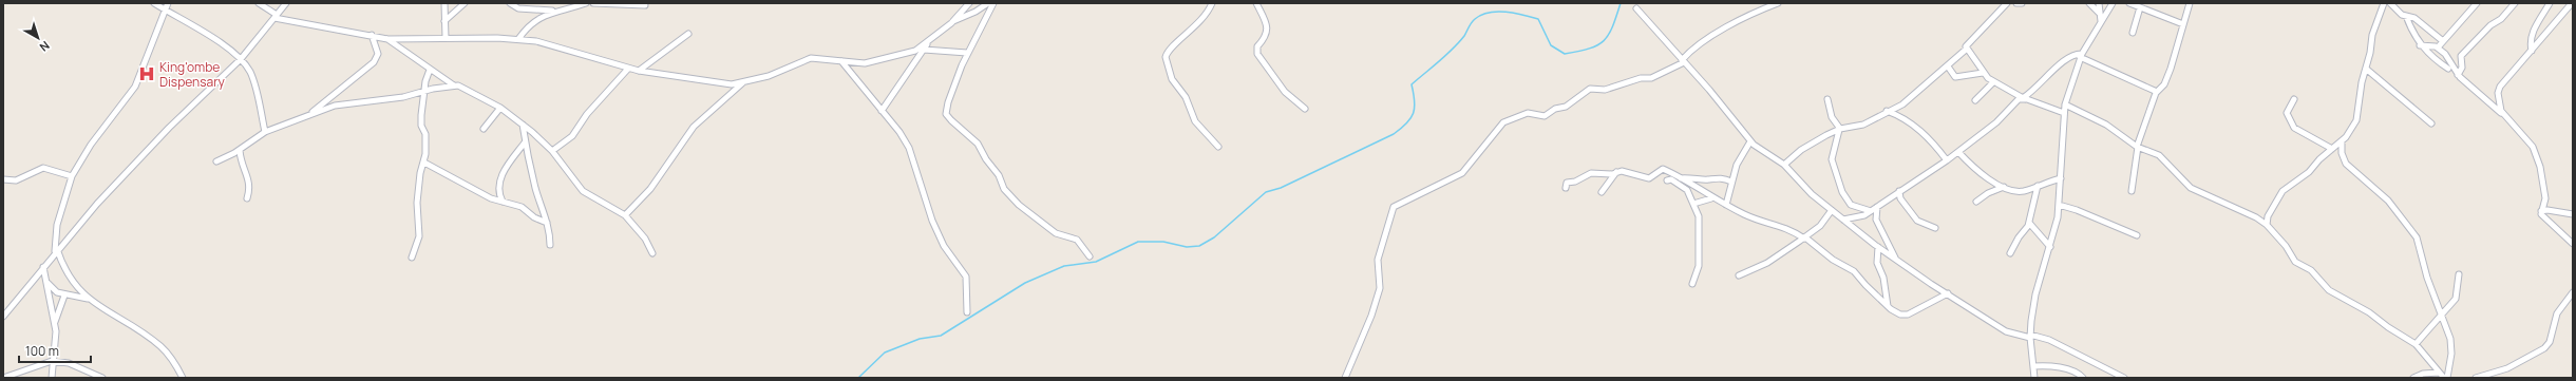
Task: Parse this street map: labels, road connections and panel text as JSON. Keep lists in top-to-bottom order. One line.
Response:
{"places":{"hospital":["King'ombe Dispensary"]},"scale_bar":"100 m","north":"bottom right"}
